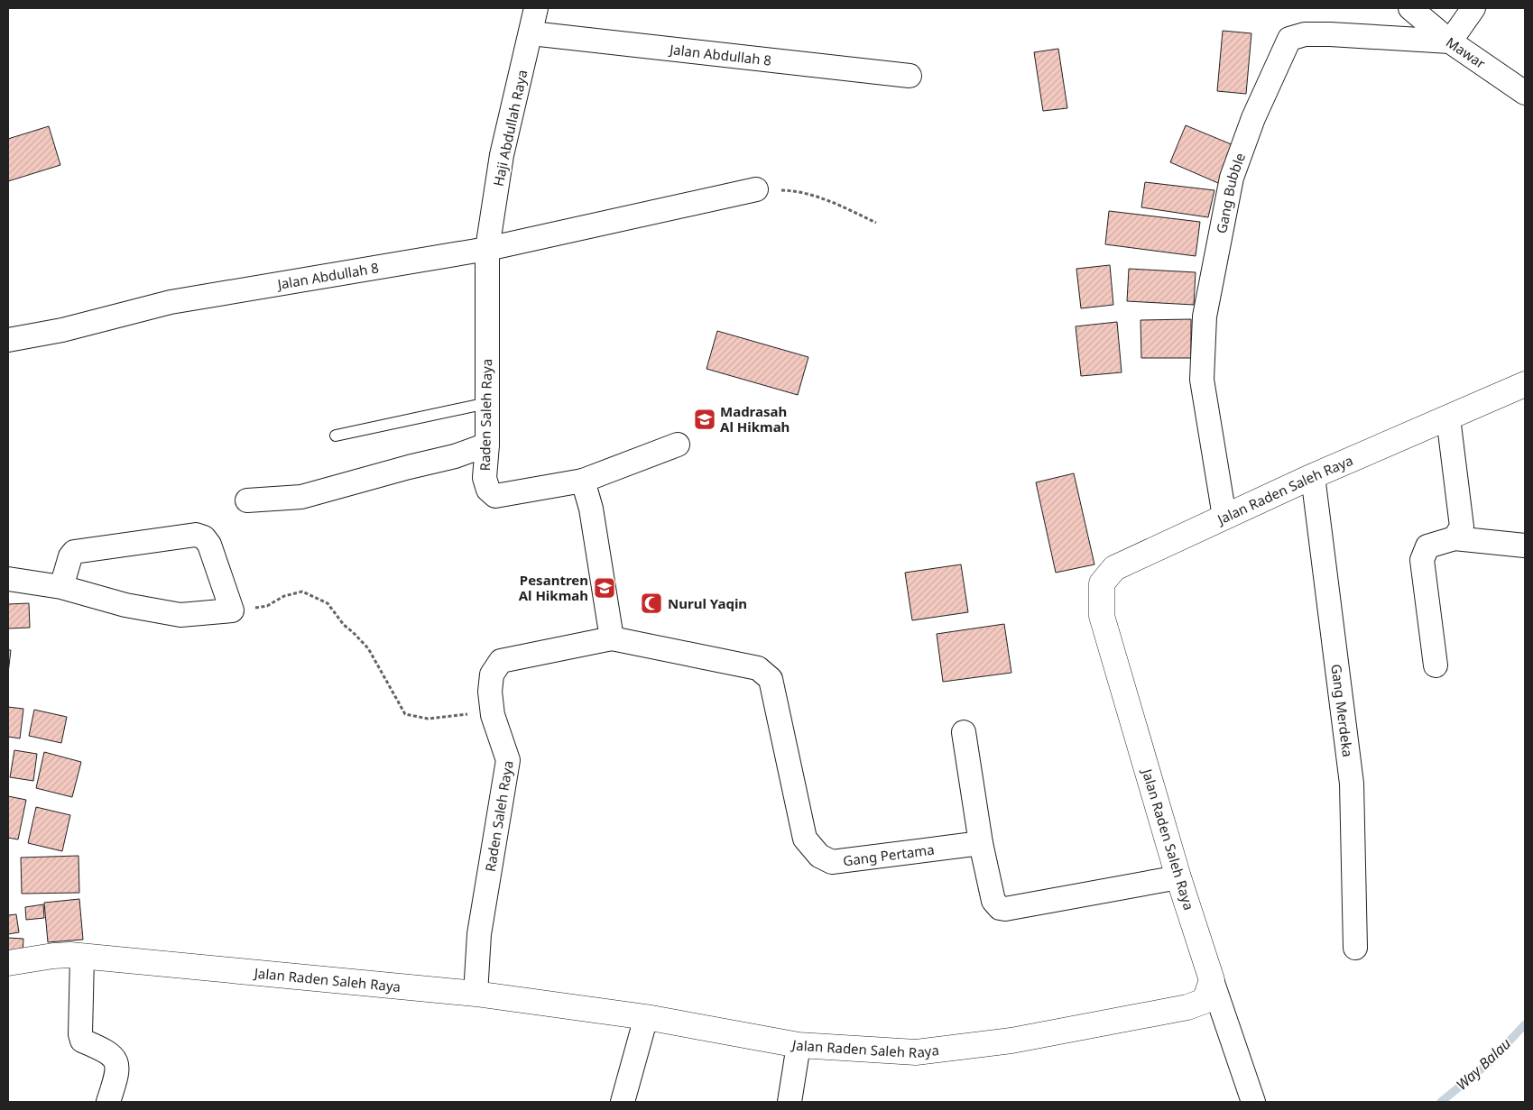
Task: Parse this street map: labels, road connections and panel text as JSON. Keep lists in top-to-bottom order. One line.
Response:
{"streets":{"street":["Mawar","Jalan Abdullah 8","Haji Abdullah Raya","Gang Bubble","Raden Saleh Raya","Jalan Raden Saleh Raya","Gang Merdeka","Gang Pertama"]},"crossings":[["Mawar","Gang Bubble"],["Jalan Abdullah 8","Haji Abdullah Raya"],["Jalan Abdullah 8","Raden Saleh Raya"],["Haji Abdullah Raya","Raden Saleh Raya"],["Gang Bubble","Jalan Raden Saleh Raya"],["Raden Saleh Raya","Jalan Raden Saleh Raya"],["Raden Saleh Raya","Gang Pertama"],["Jalan Raden Saleh Raya","Gang Merdeka"]],"water":["Way Balau"],"places":{"school or university":["Madrasah Al Hikmah","Pesantren Al Hikmah"],"mosque":["Nurul Yaqin"]}}
